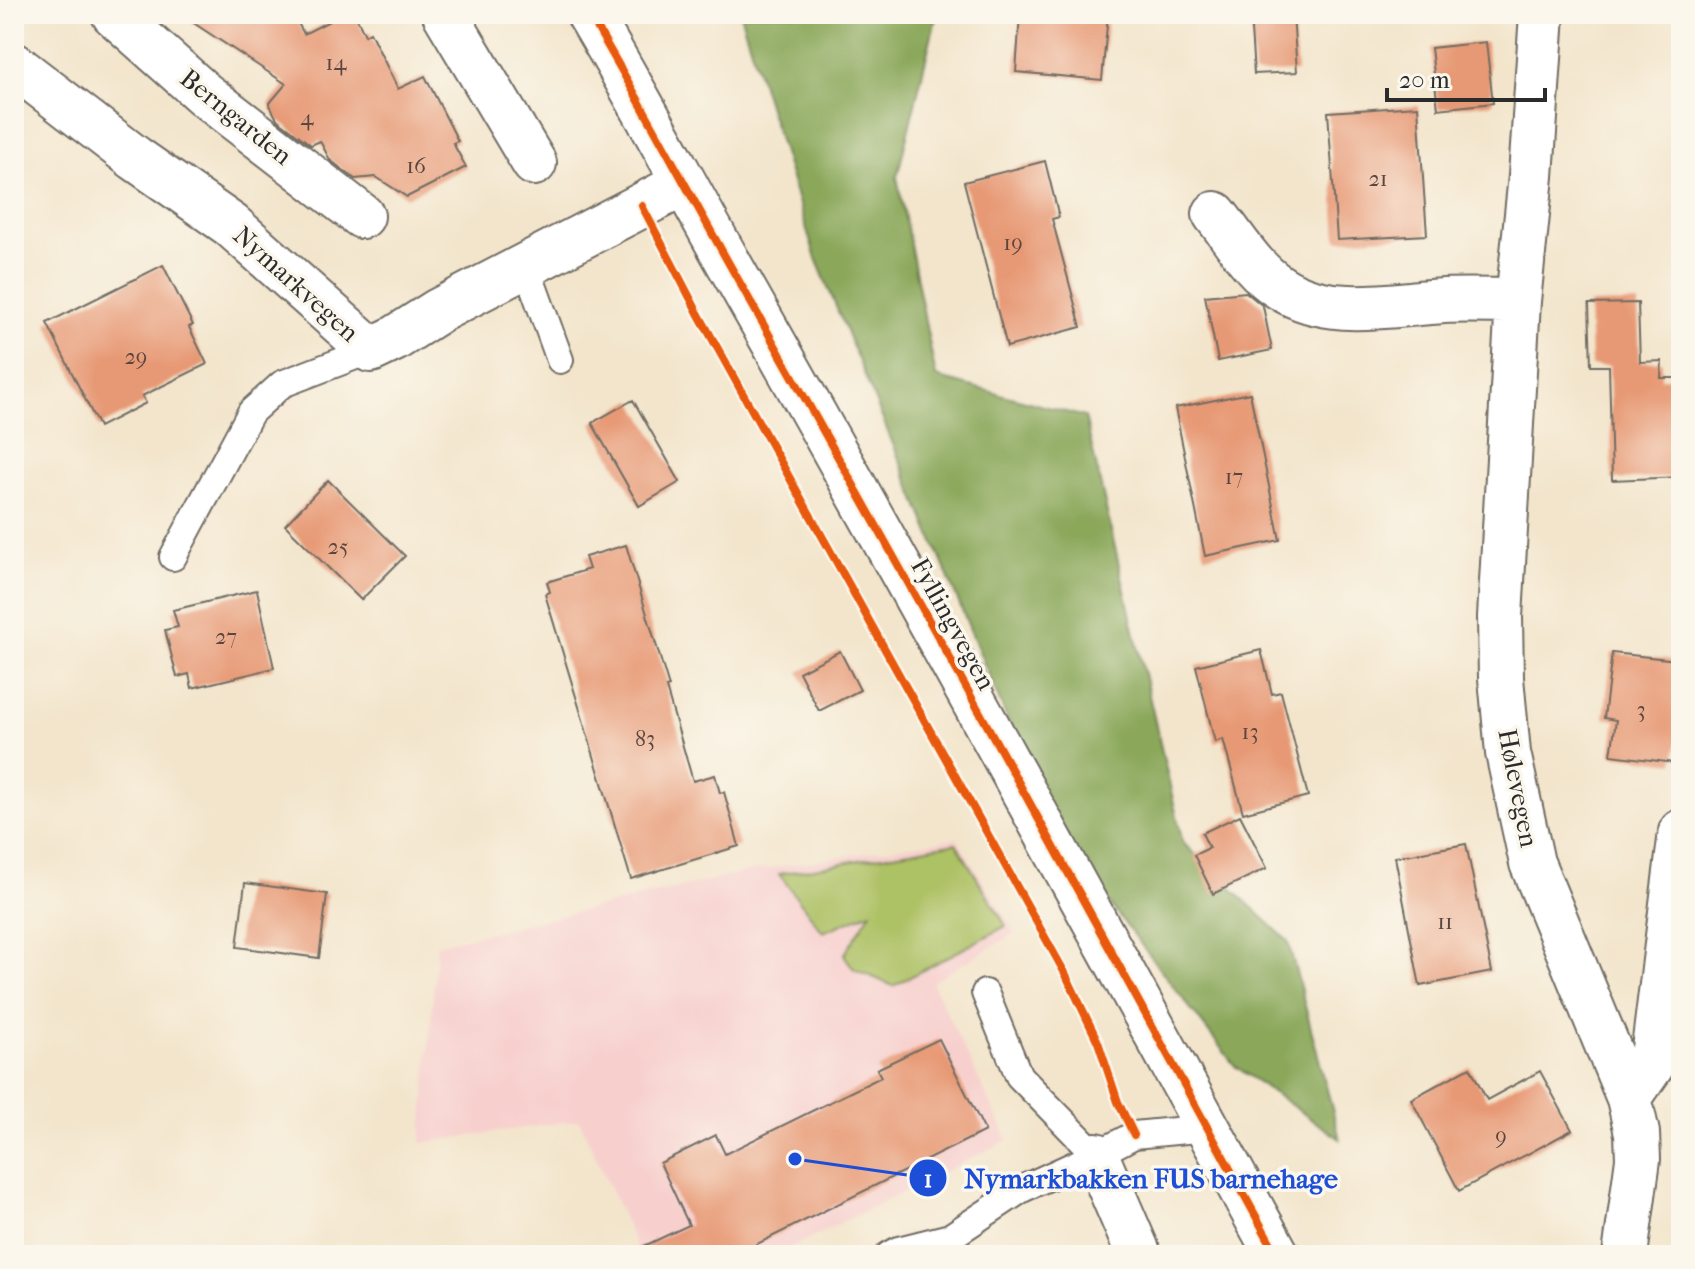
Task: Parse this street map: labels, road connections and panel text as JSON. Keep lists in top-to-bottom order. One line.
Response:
{"streets":{"street":["Berngarden","Nymarkvegen","Fyllingvegen","Hølevegen"]},"crossings":[["Nymarkvegen","Fyllingvegen"]],"places":["Nymarkbakken FUS barnehage"],"house_numbers":["14","4","16","21","19","29","17","25","27","3","13","83","11","9"],"scale_bar":"20 m"}
